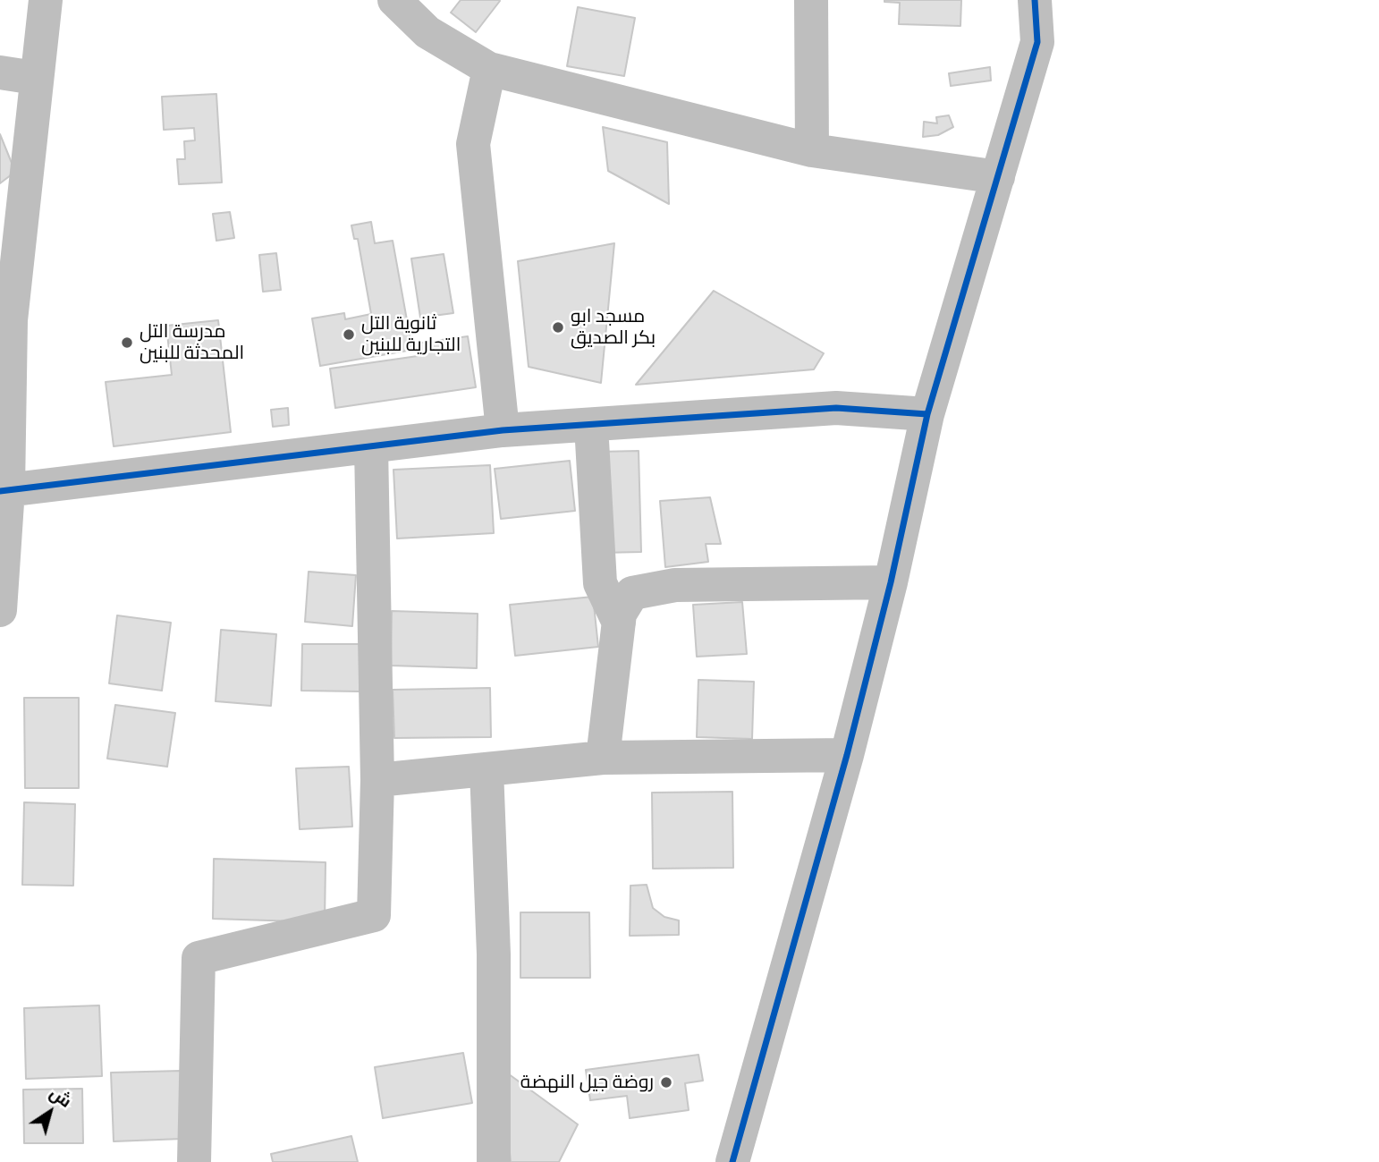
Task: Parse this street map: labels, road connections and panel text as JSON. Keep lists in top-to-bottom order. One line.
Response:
{"places":["مسجد ابو بكر الصديق","ثانوية التل التجارية للبنين","مدرسة التل المحدثة للبنين","روضة جيل النهضة"],"north":"top right"}
